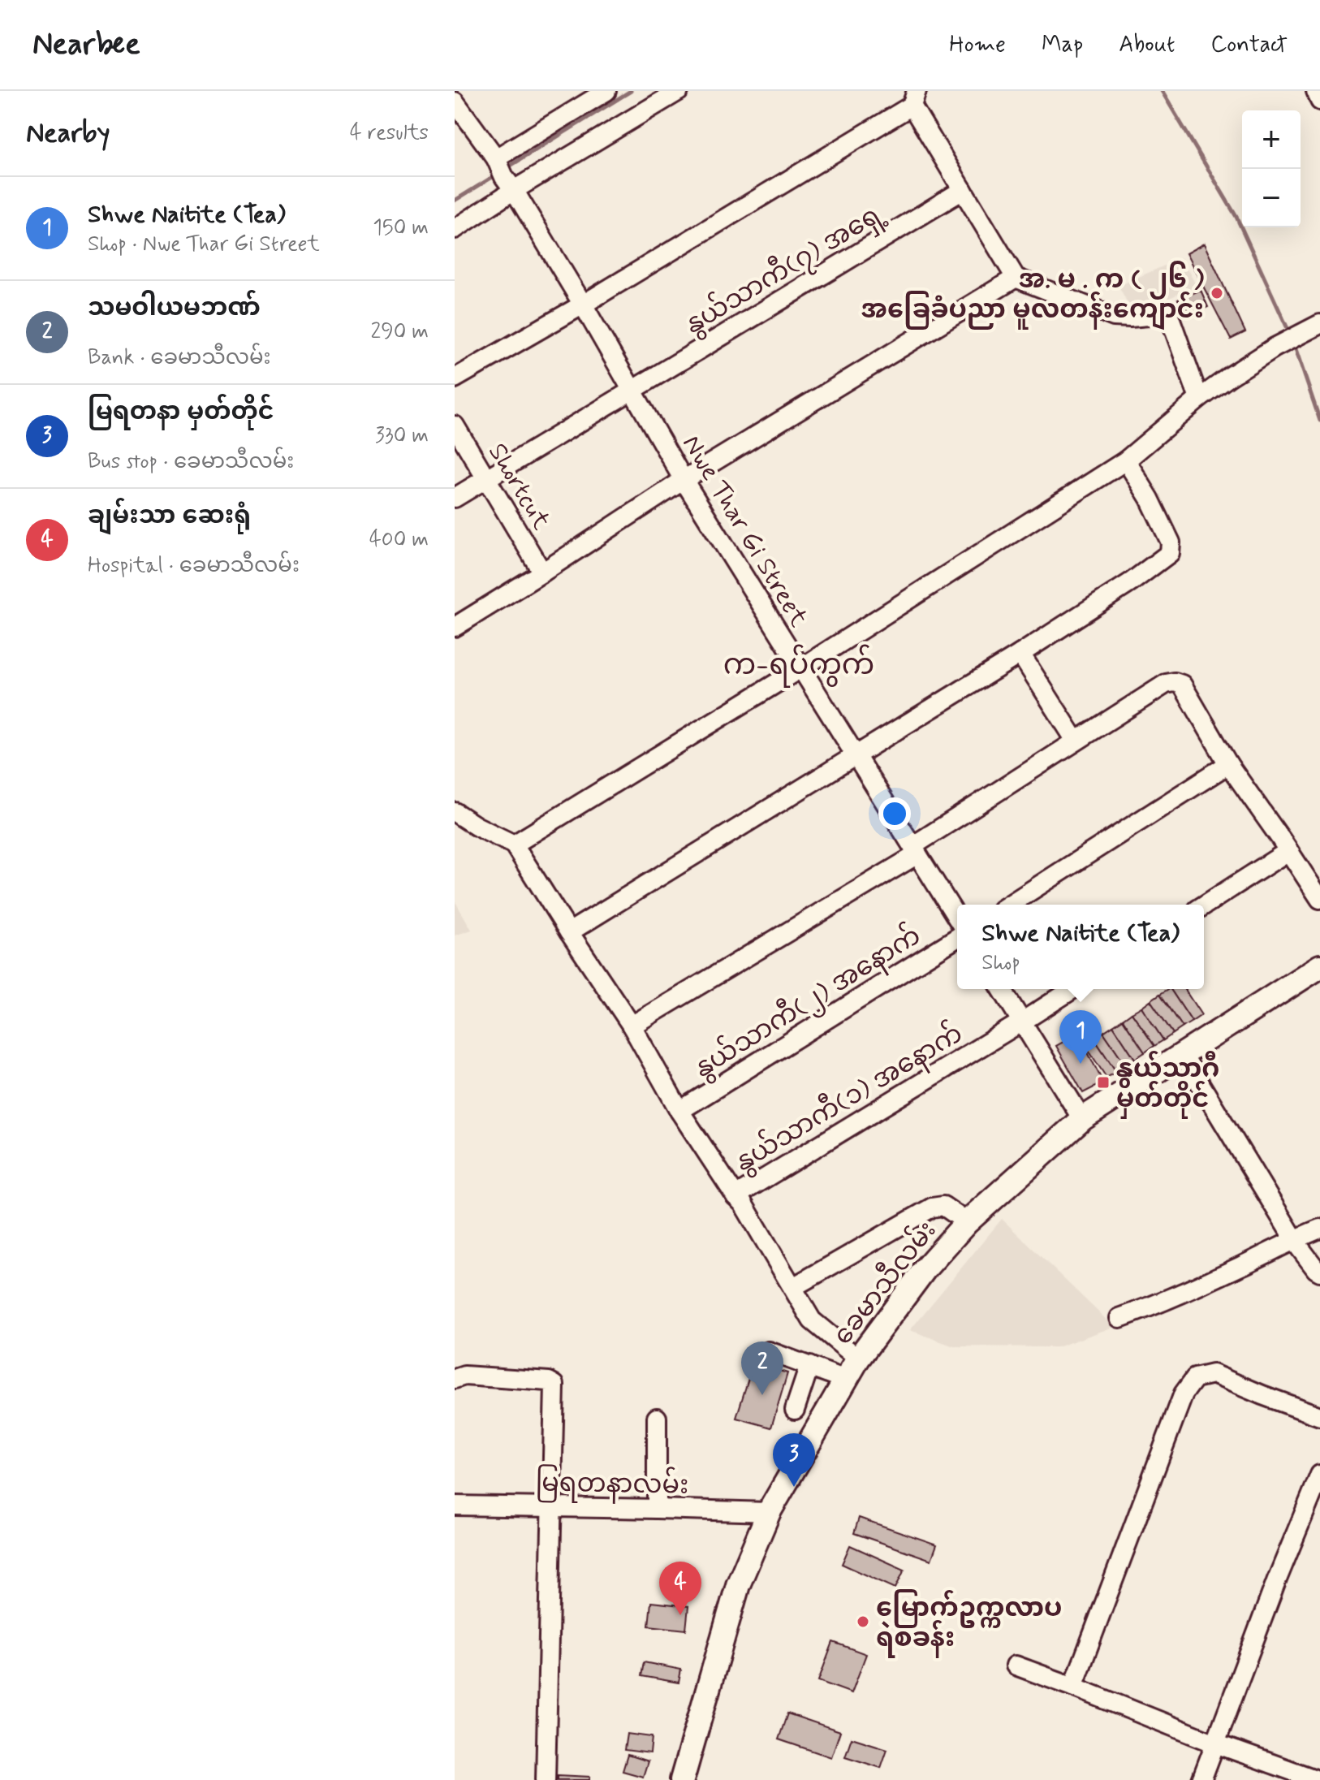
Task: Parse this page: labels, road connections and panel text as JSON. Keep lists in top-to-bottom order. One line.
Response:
{"streets":{"main road":["ခေမာသီလမ်း"],"street":["နွယ်သာကီ(၇) အရှေ့","Shortcut","Nwe Thar Gi Street","နွယ်သာကီ(၂) အနောက်","နွယ်သာကီ(၁) အနောက်","မြရတနာလမ်း"]},"crossings":[["နွယ်သာကီ(၇) အရှေ့","Shortcut"],["နွယ်သာကီ(၇) အရှေ့","Nwe Thar Gi Street"],["ခေမာသီလမ်း","မြရတနာလမ်း"]],"districts":["က-ရပ်ကွက်"],"places":{"other":["အ. မ . က ( ၂၆ ) အခြေခံပညာ မူလတန်းကျောင်း","မြောက်ဥက္ကလာပ ရဲစခန်း"],"transit":["နွယ်သာဂီ မှတ်တိုင်"]},"page":{"header":"Nearbee","nav":["Home","Map","About","Contact"],"heading":["Nearby","4 results"],"map_buttons":["+","−"],"list":[{"mark":"1","name":"Shwe Naitite (Tea)","note":"Shop · Nwe Thar Gi Street","value":"150 m"},{"mark":"2","name":"သမဝါယမဘဏ်","note":"Bank · ခေမာသီလမ်း","value":"290 m"},{"mark":"3","name":"မြရတနာ မှတ်တိုင်","note":"Bus stop · ခေမာသီလမ်း","value":"330 m"},{"mark":"4","name":"ချမ်းသာ ဆေးရုံ","note":"Hospital · ခေမာသီလမ်း","value":"400 m"}],"popup":["Shwe Naitite (Tea)","Shop"],"pins":["1","2","3","4"]}}
